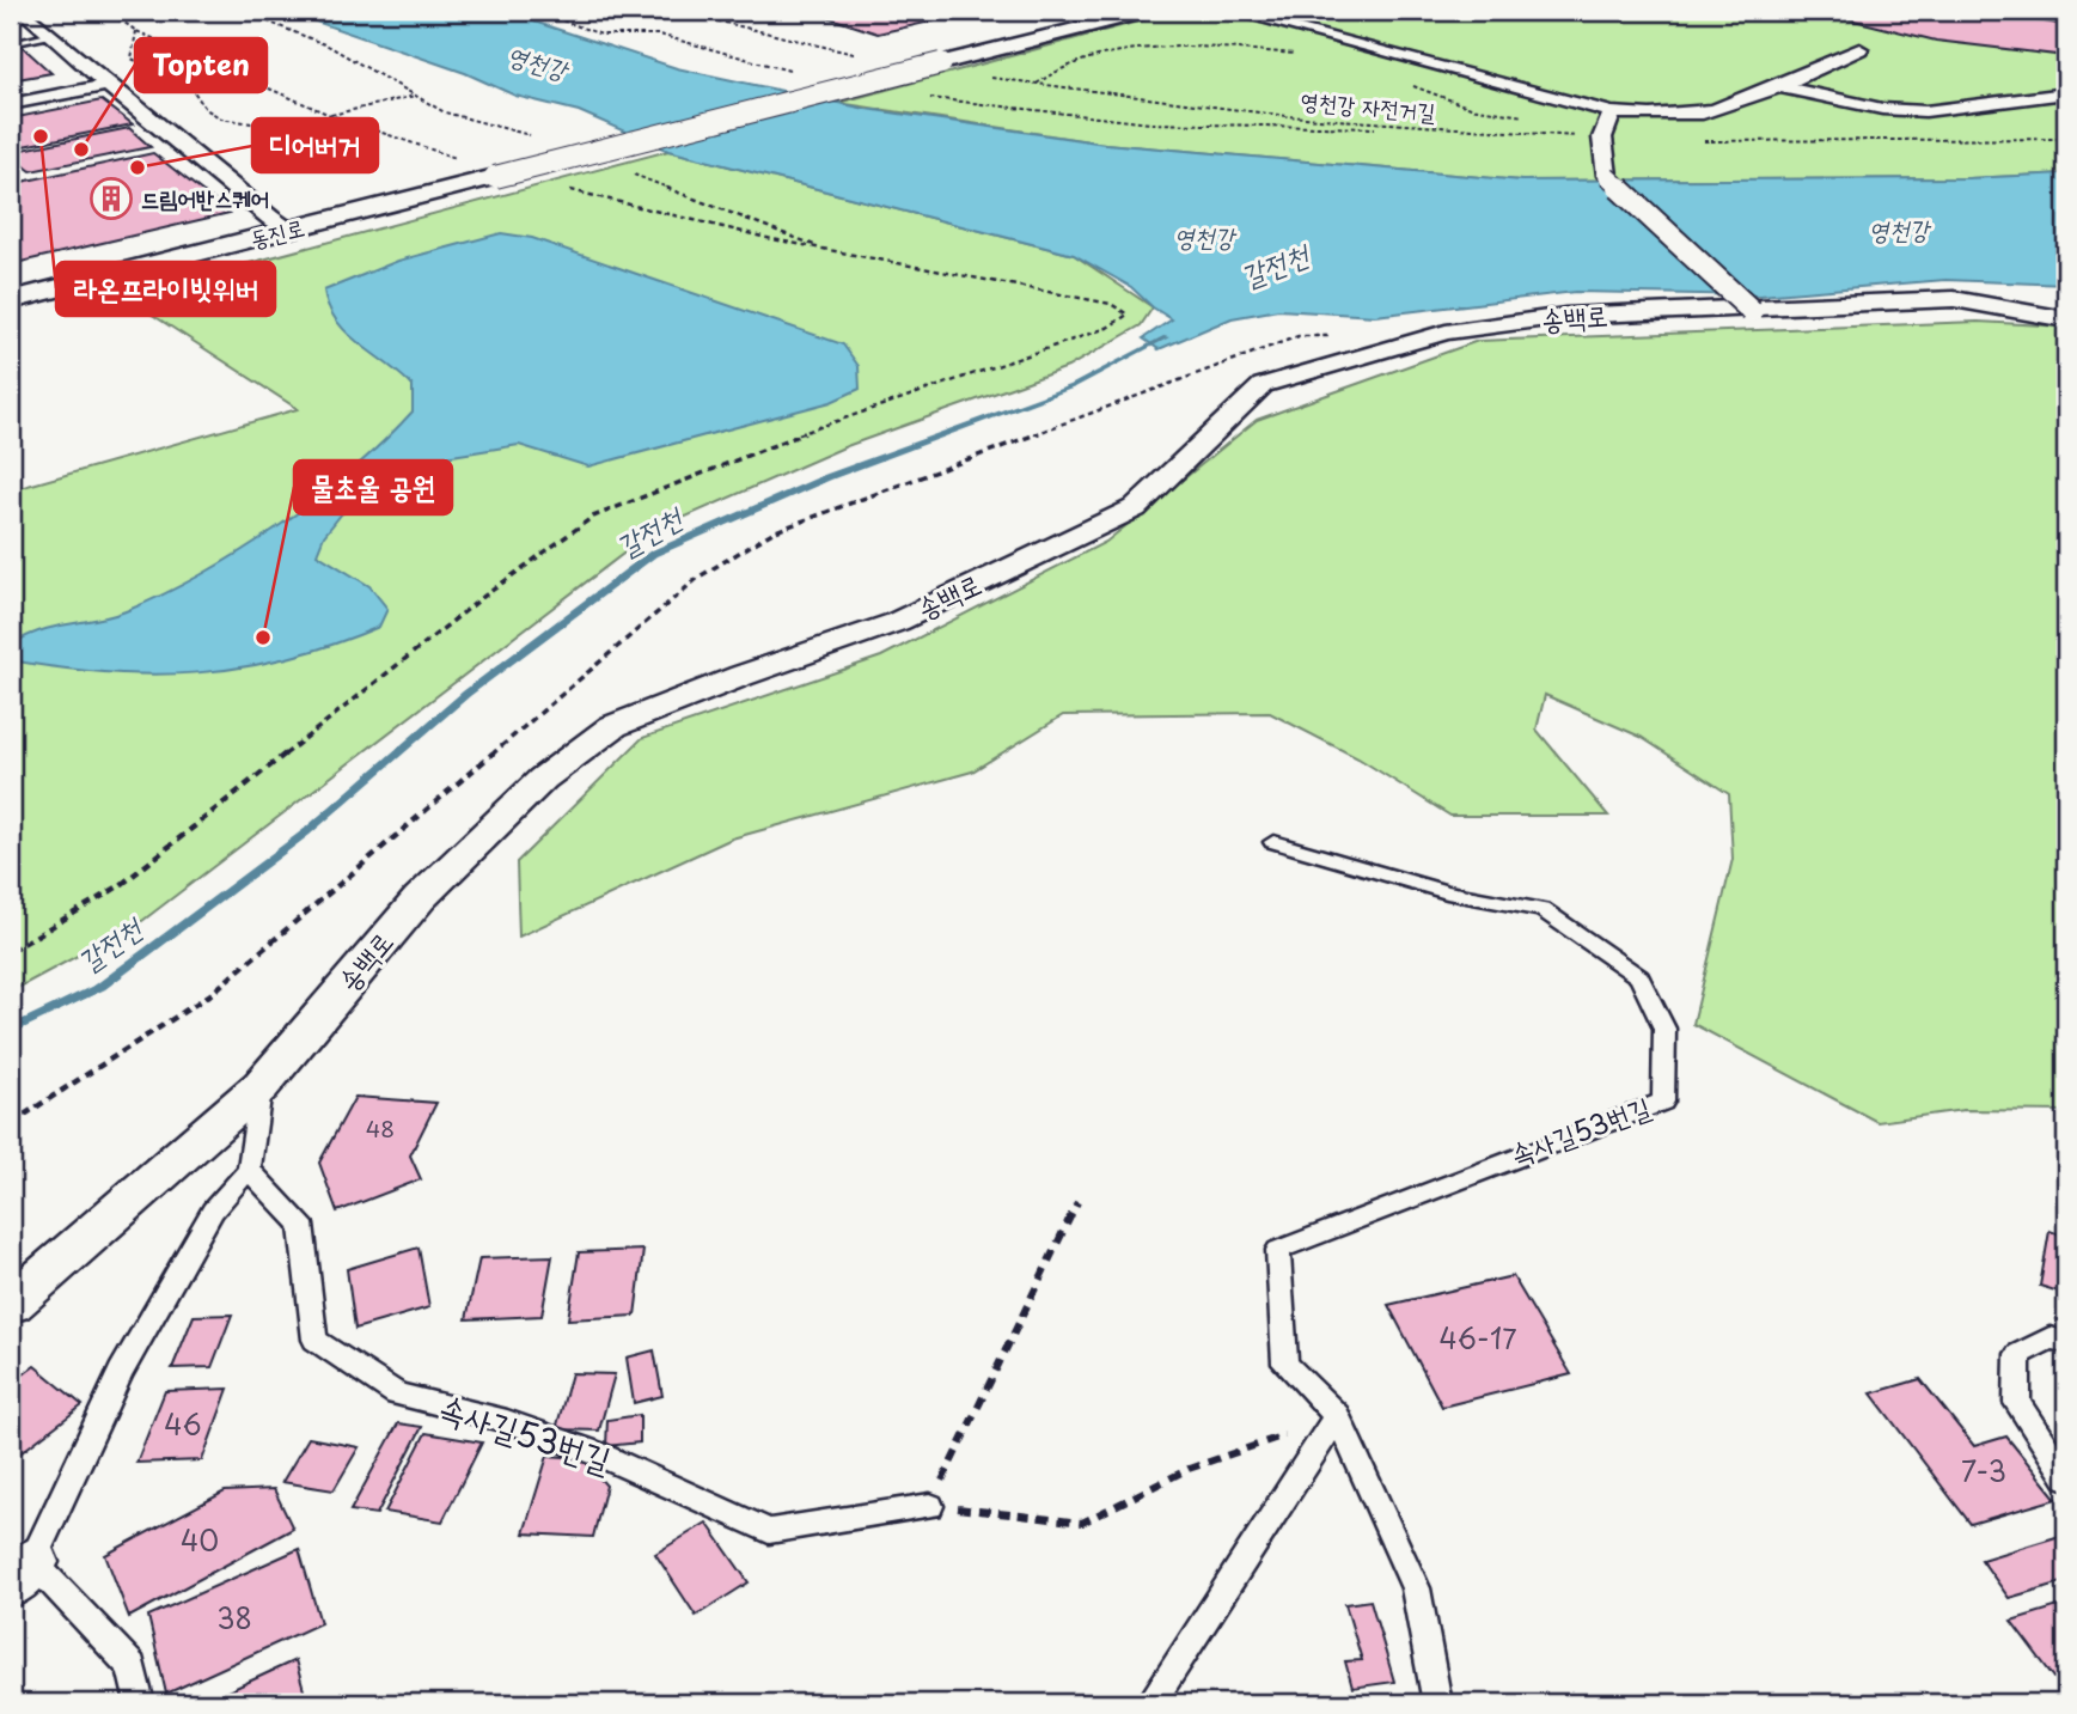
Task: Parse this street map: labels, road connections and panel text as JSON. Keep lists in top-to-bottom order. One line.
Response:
{"streets":{"street":["동진로","송백로"],"lane":["속사길53번길"],"path":["영천강 자전거길"]},"water":["영천강","갈전천"],"places":{"other":["라온프라이빗위버","Topten","디어버거","물초울 공원"],"building":["드림어반스퀘어"]},"house_numbers":["48","46-17","46","7-3","40","38"]}
